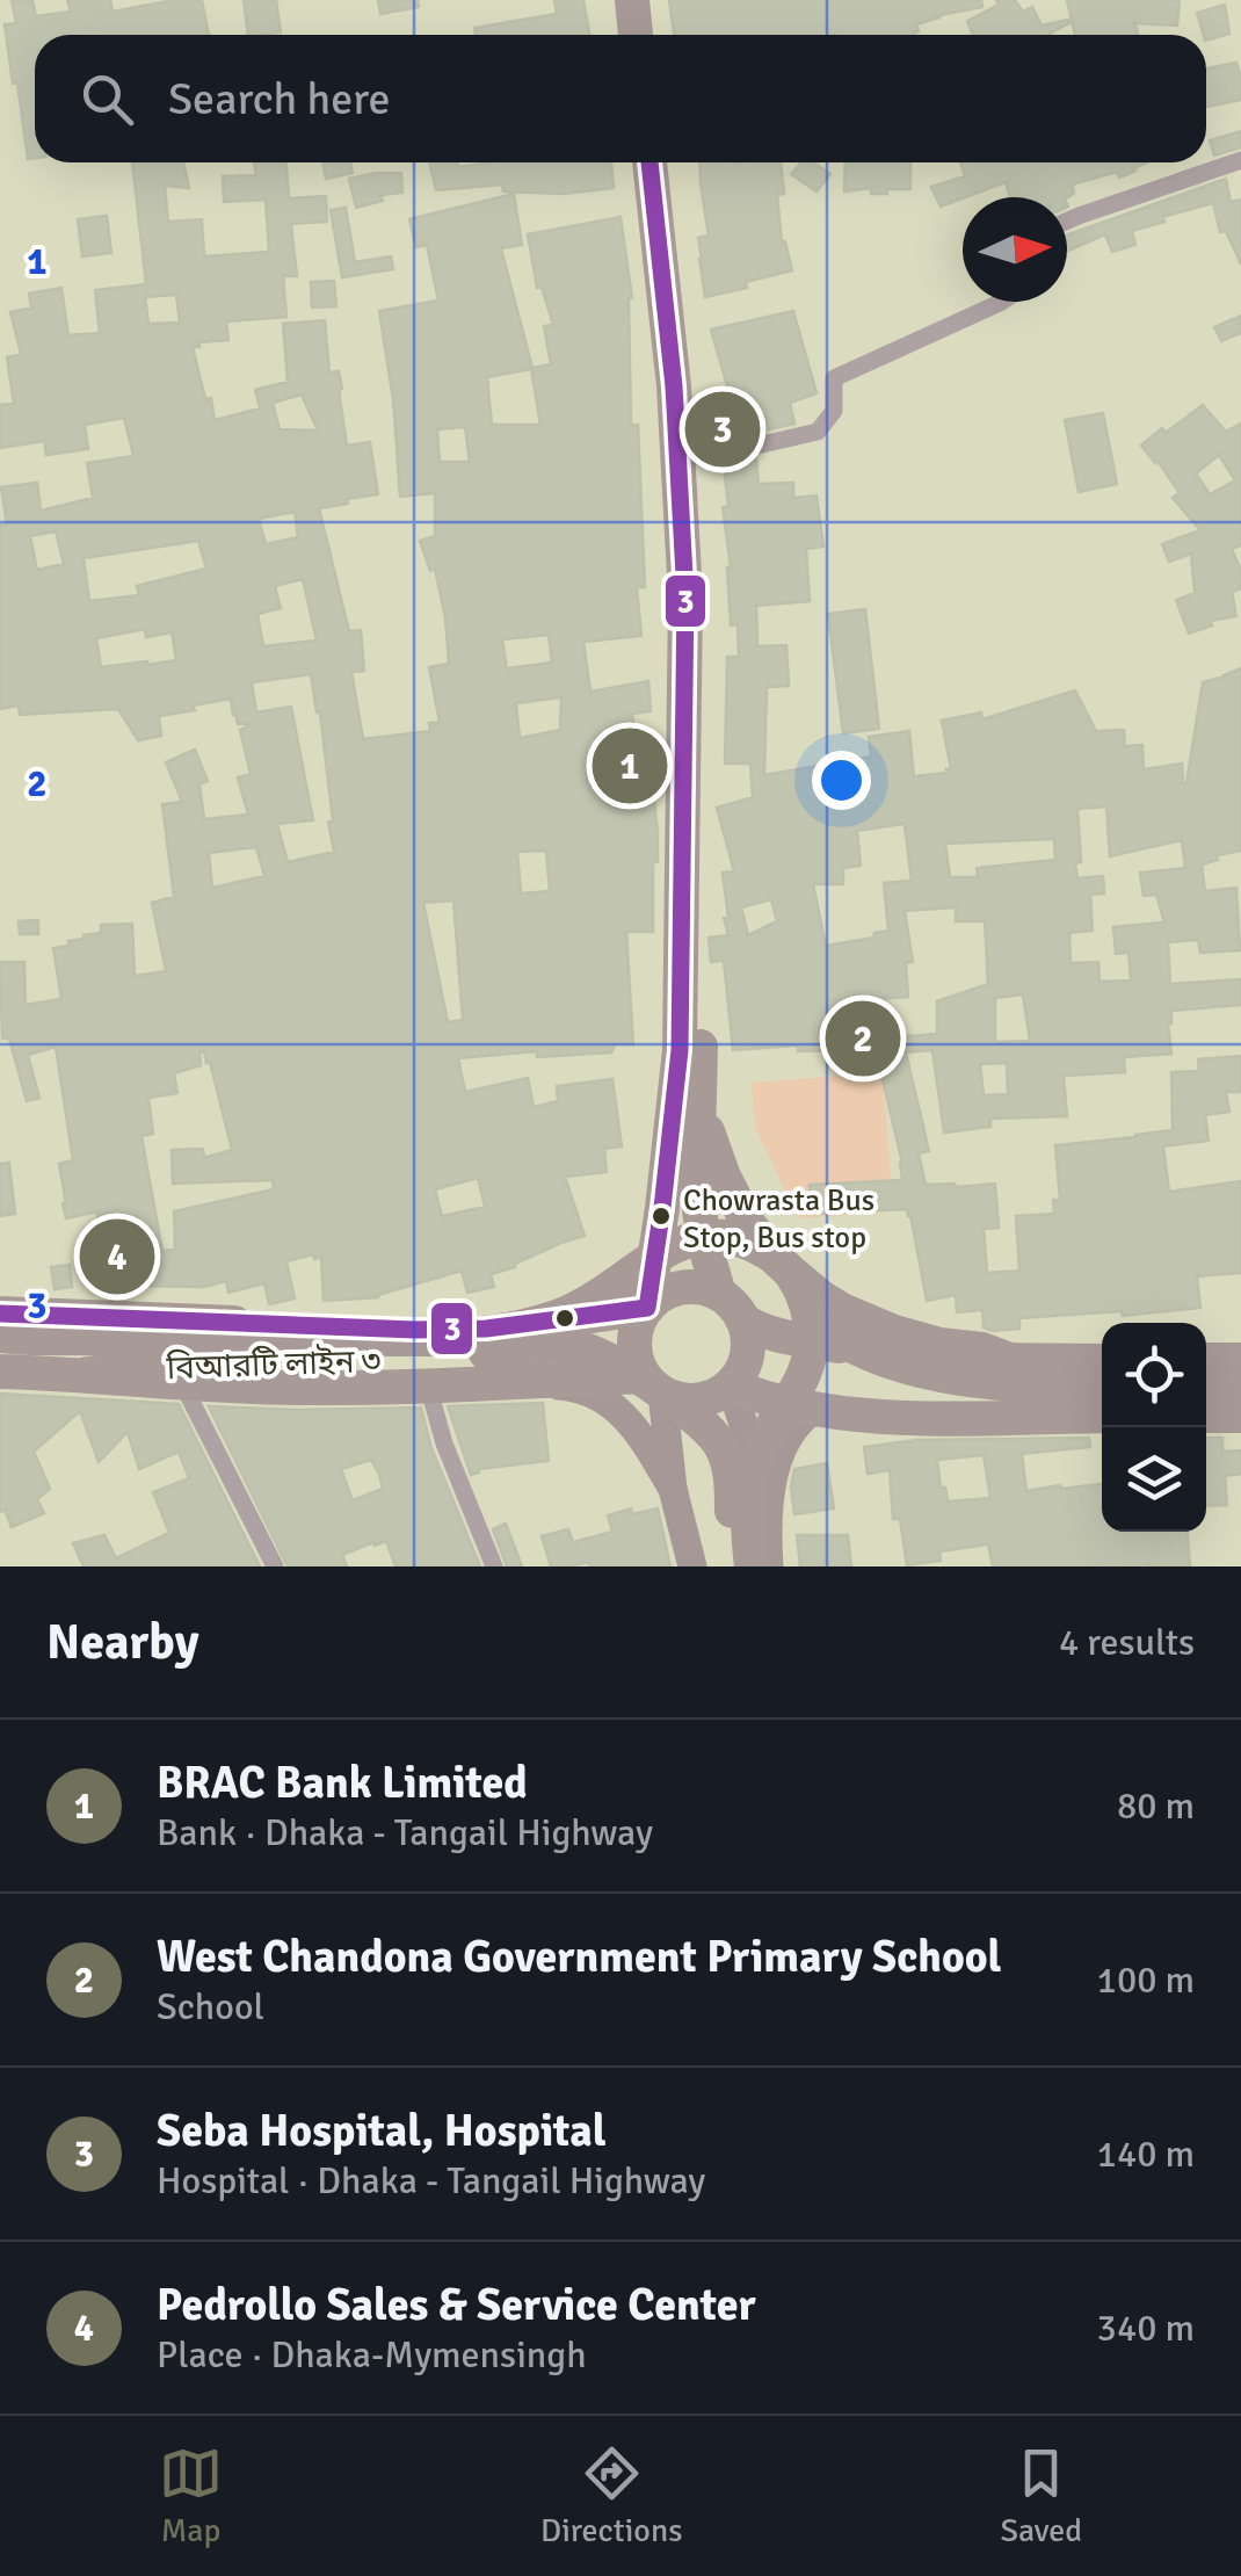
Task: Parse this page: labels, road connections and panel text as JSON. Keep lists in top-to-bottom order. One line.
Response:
{"streets":{"highway":["বিআরটি লাইন ৩"]},"places":["Chowrasta Bus Stop, Bus stop"],"lines":["transit line 3"],"north":"right","page":{"search":"Search here","pins":["3","1","2","4"],"heading":["Nearby","4 results"],"list":[{"mark":"1","name":"BRAC Bank Limited","note":"Bank · Dhaka - Tangail Highway","value":"80 m"},{"mark":"2","name":"West Chandona Government Primary School","note":"School","value":"100 m"},{"mark":"3","name":"Seba Hospital, Hospital","note":"Hospital · Dhaka - Tangail Highway","value":"140 m"},{"mark":"4","name":"Pedrollo Sales & Service Center","note":"Place · Dhaka-Mymensingh","value":"340 m"}],"nav":["Map","Directions","Saved"]},"grid":{"rows":["1","2","3"]}}
